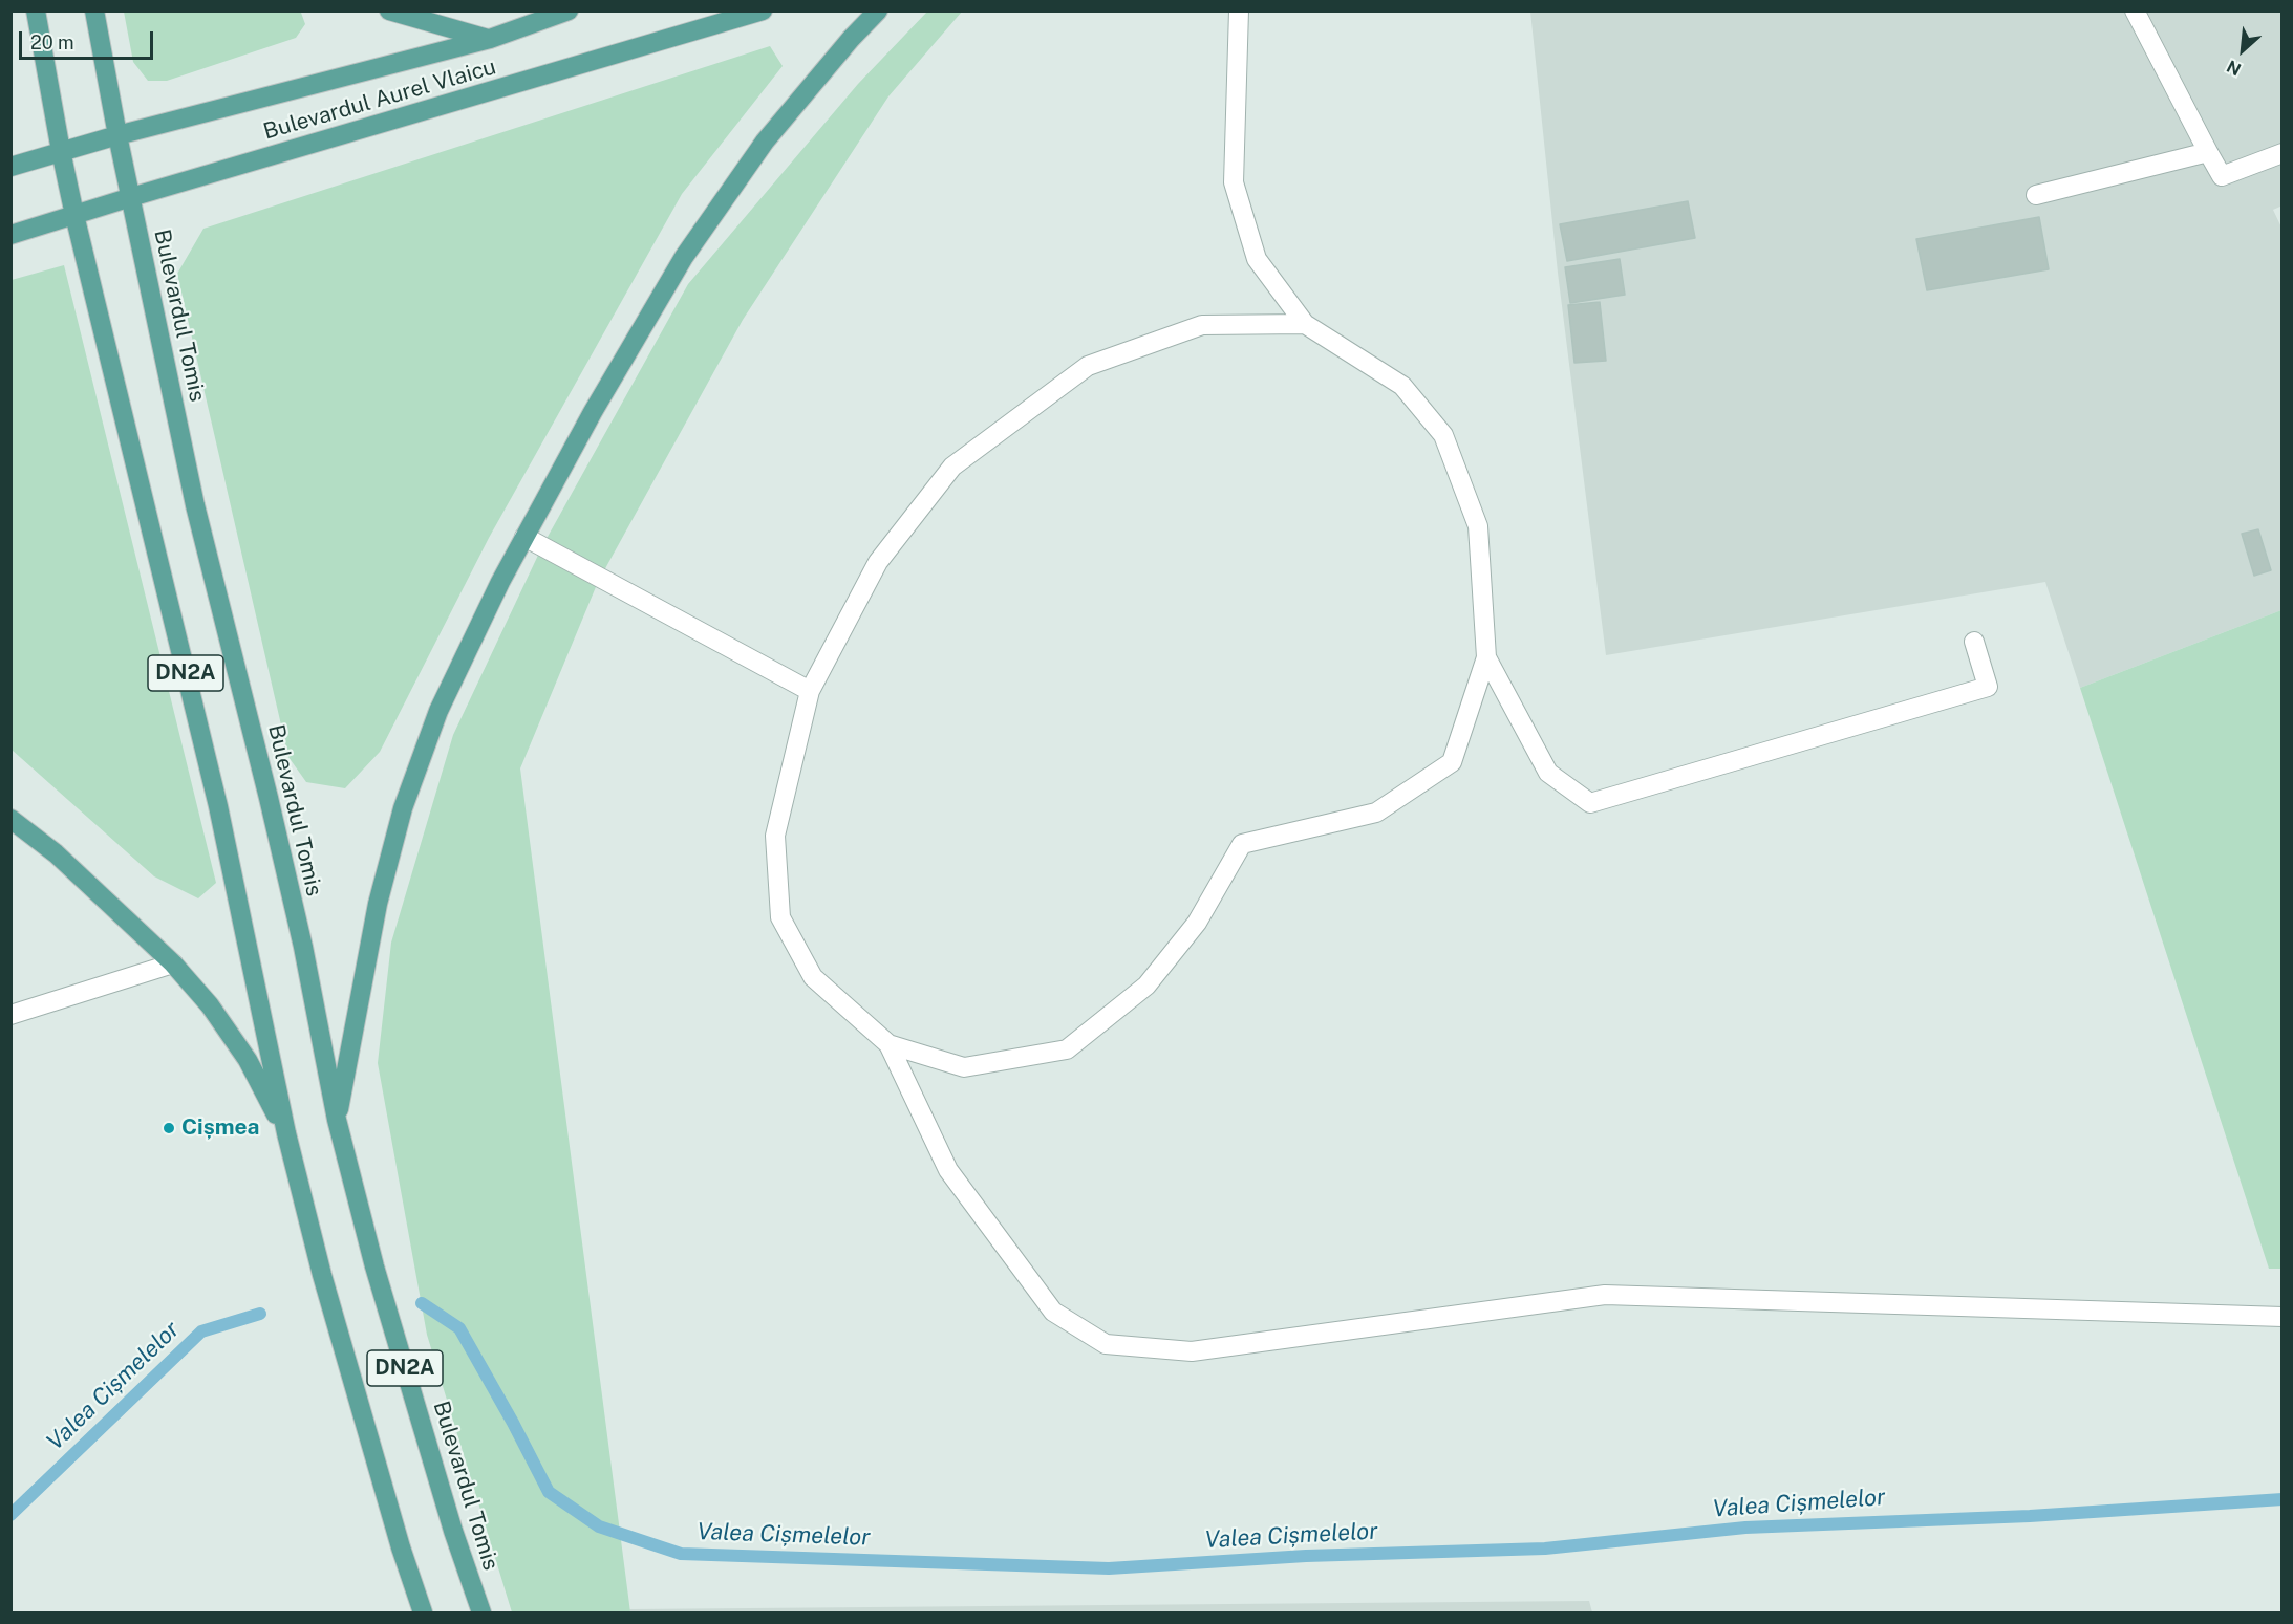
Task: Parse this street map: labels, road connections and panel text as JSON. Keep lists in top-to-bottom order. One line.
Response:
{"streets":{"main road":["Bulevardul Aurel Vlaicu","Bulevardul Tomis","DN2A"]},"crossings":[["Bulevardul Aurel Vlaicu","Bulevardul Tomis"],["Bulevardul Aurel Vlaicu","DN2A"]],"water":["Valea Cișmelelor"],"places":["Cișmea"],"scale_bar":"20 m","north":"bottom left"}
